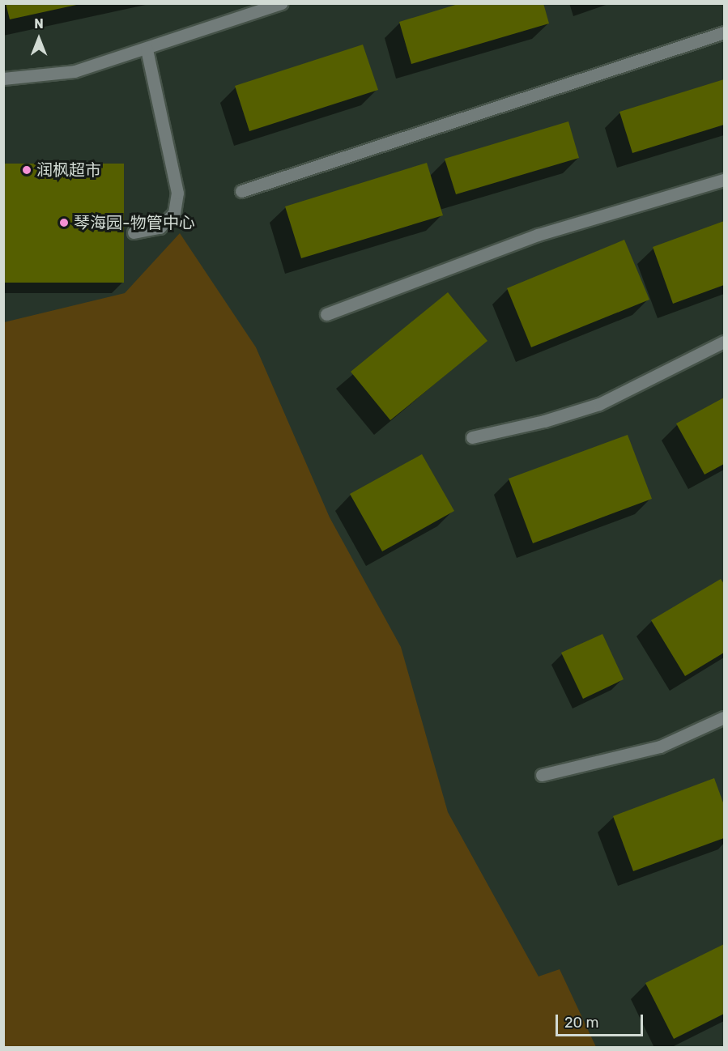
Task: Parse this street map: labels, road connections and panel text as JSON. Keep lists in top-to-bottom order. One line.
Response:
{"places":["润枫超市","琴海园-物管中心"],"scale_bar":"20 m","north":"top"}
